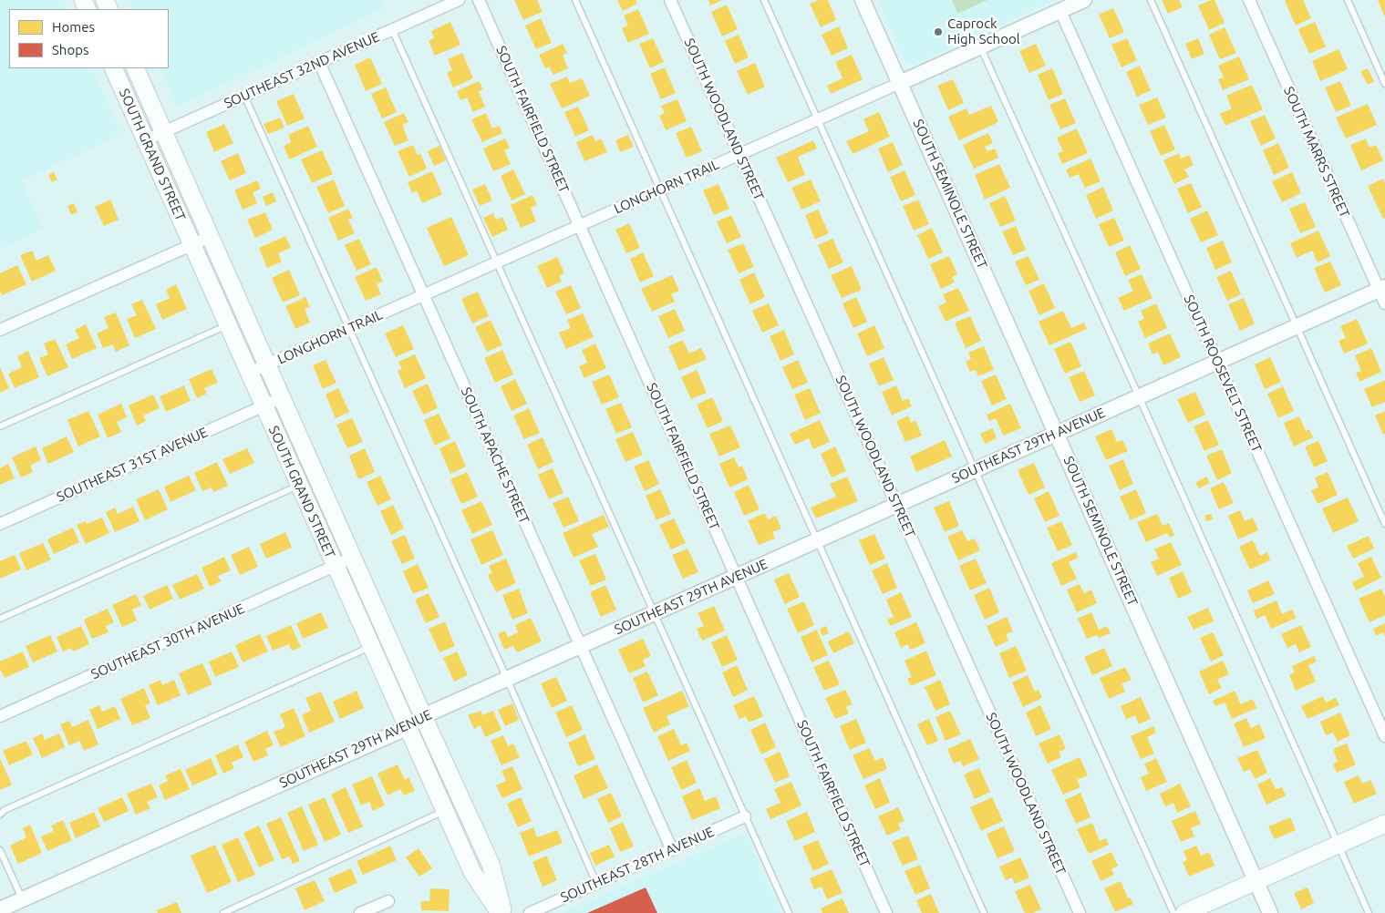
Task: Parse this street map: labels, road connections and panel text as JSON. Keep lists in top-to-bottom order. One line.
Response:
{"streets":{"main road":["SOUTH GRAND STREET"],"street":["SOUTHEAST 32ND AVENUE","SOUTH FAIRFIELD STREET","SOUTH WOODLAND STREET","SOUTH MARRS STREET","LONGHORN TRAIL","SOUTH SEMINOLE STREET","SOUTH ROOSEVELT STREET","SOUTHEAST 29TH AVENUE","SOUTH APACHE STREET","SOUTHEAST 31ST AVENUE","SOUTHEAST 30TH AVENUE","SOUTHEAST 28TH AVENUE"]},"crossings":[["SOUTHEAST 32ND AVENUE","SOUTH GRAND STREET"],["SOUTHEAST 32ND AVENUE","SOUTH APACHE STREET"],["SOUTH FAIRFIELD STREET","LONGHORN TRAIL"],["SOUTH FAIRFIELD STREET","SOUTHEAST 29TH AVENUE"],["SOUTH WOODLAND STREET","LONGHORN TRAIL"],["SOUTH WOODLAND STREET","SOUTHEAST 29TH AVENUE"],["SOUTH MARRS STREET","SOUTHEAST 29TH AVENUE"],["SOUTH GRAND STREET","LONGHORN TRAIL"],["SOUTH GRAND STREET","SOUTHEAST 29TH AVENUE"],["SOUTH GRAND STREET","SOUTHEAST 31ST AVENUE"],["SOUTH GRAND STREET","SOUTHEAST 30TH AVENUE"],["LONGHORN TRAIL","SOUTH SEMINOLE STREET"],["LONGHORN TRAIL","SOUTH ROOSEVELT STREET"],["LONGHORN TRAIL","SOUTH APACHE STREET"],["SOUTH SEMINOLE STREET","SOUTHEAST 29TH AVENUE"],["SOUTH ROOSEVELT STREET","SOUTHEAST 29TH AVENUE"],["SOUTHEAST 29TH AVENUE","SOUTH APACHE STREET"],["SOUTH APACHE STREET","SOUTHEAST 28TH AVENUE"]],"places":["Caprock High School"],"legend":["Homes","Shops"]}
